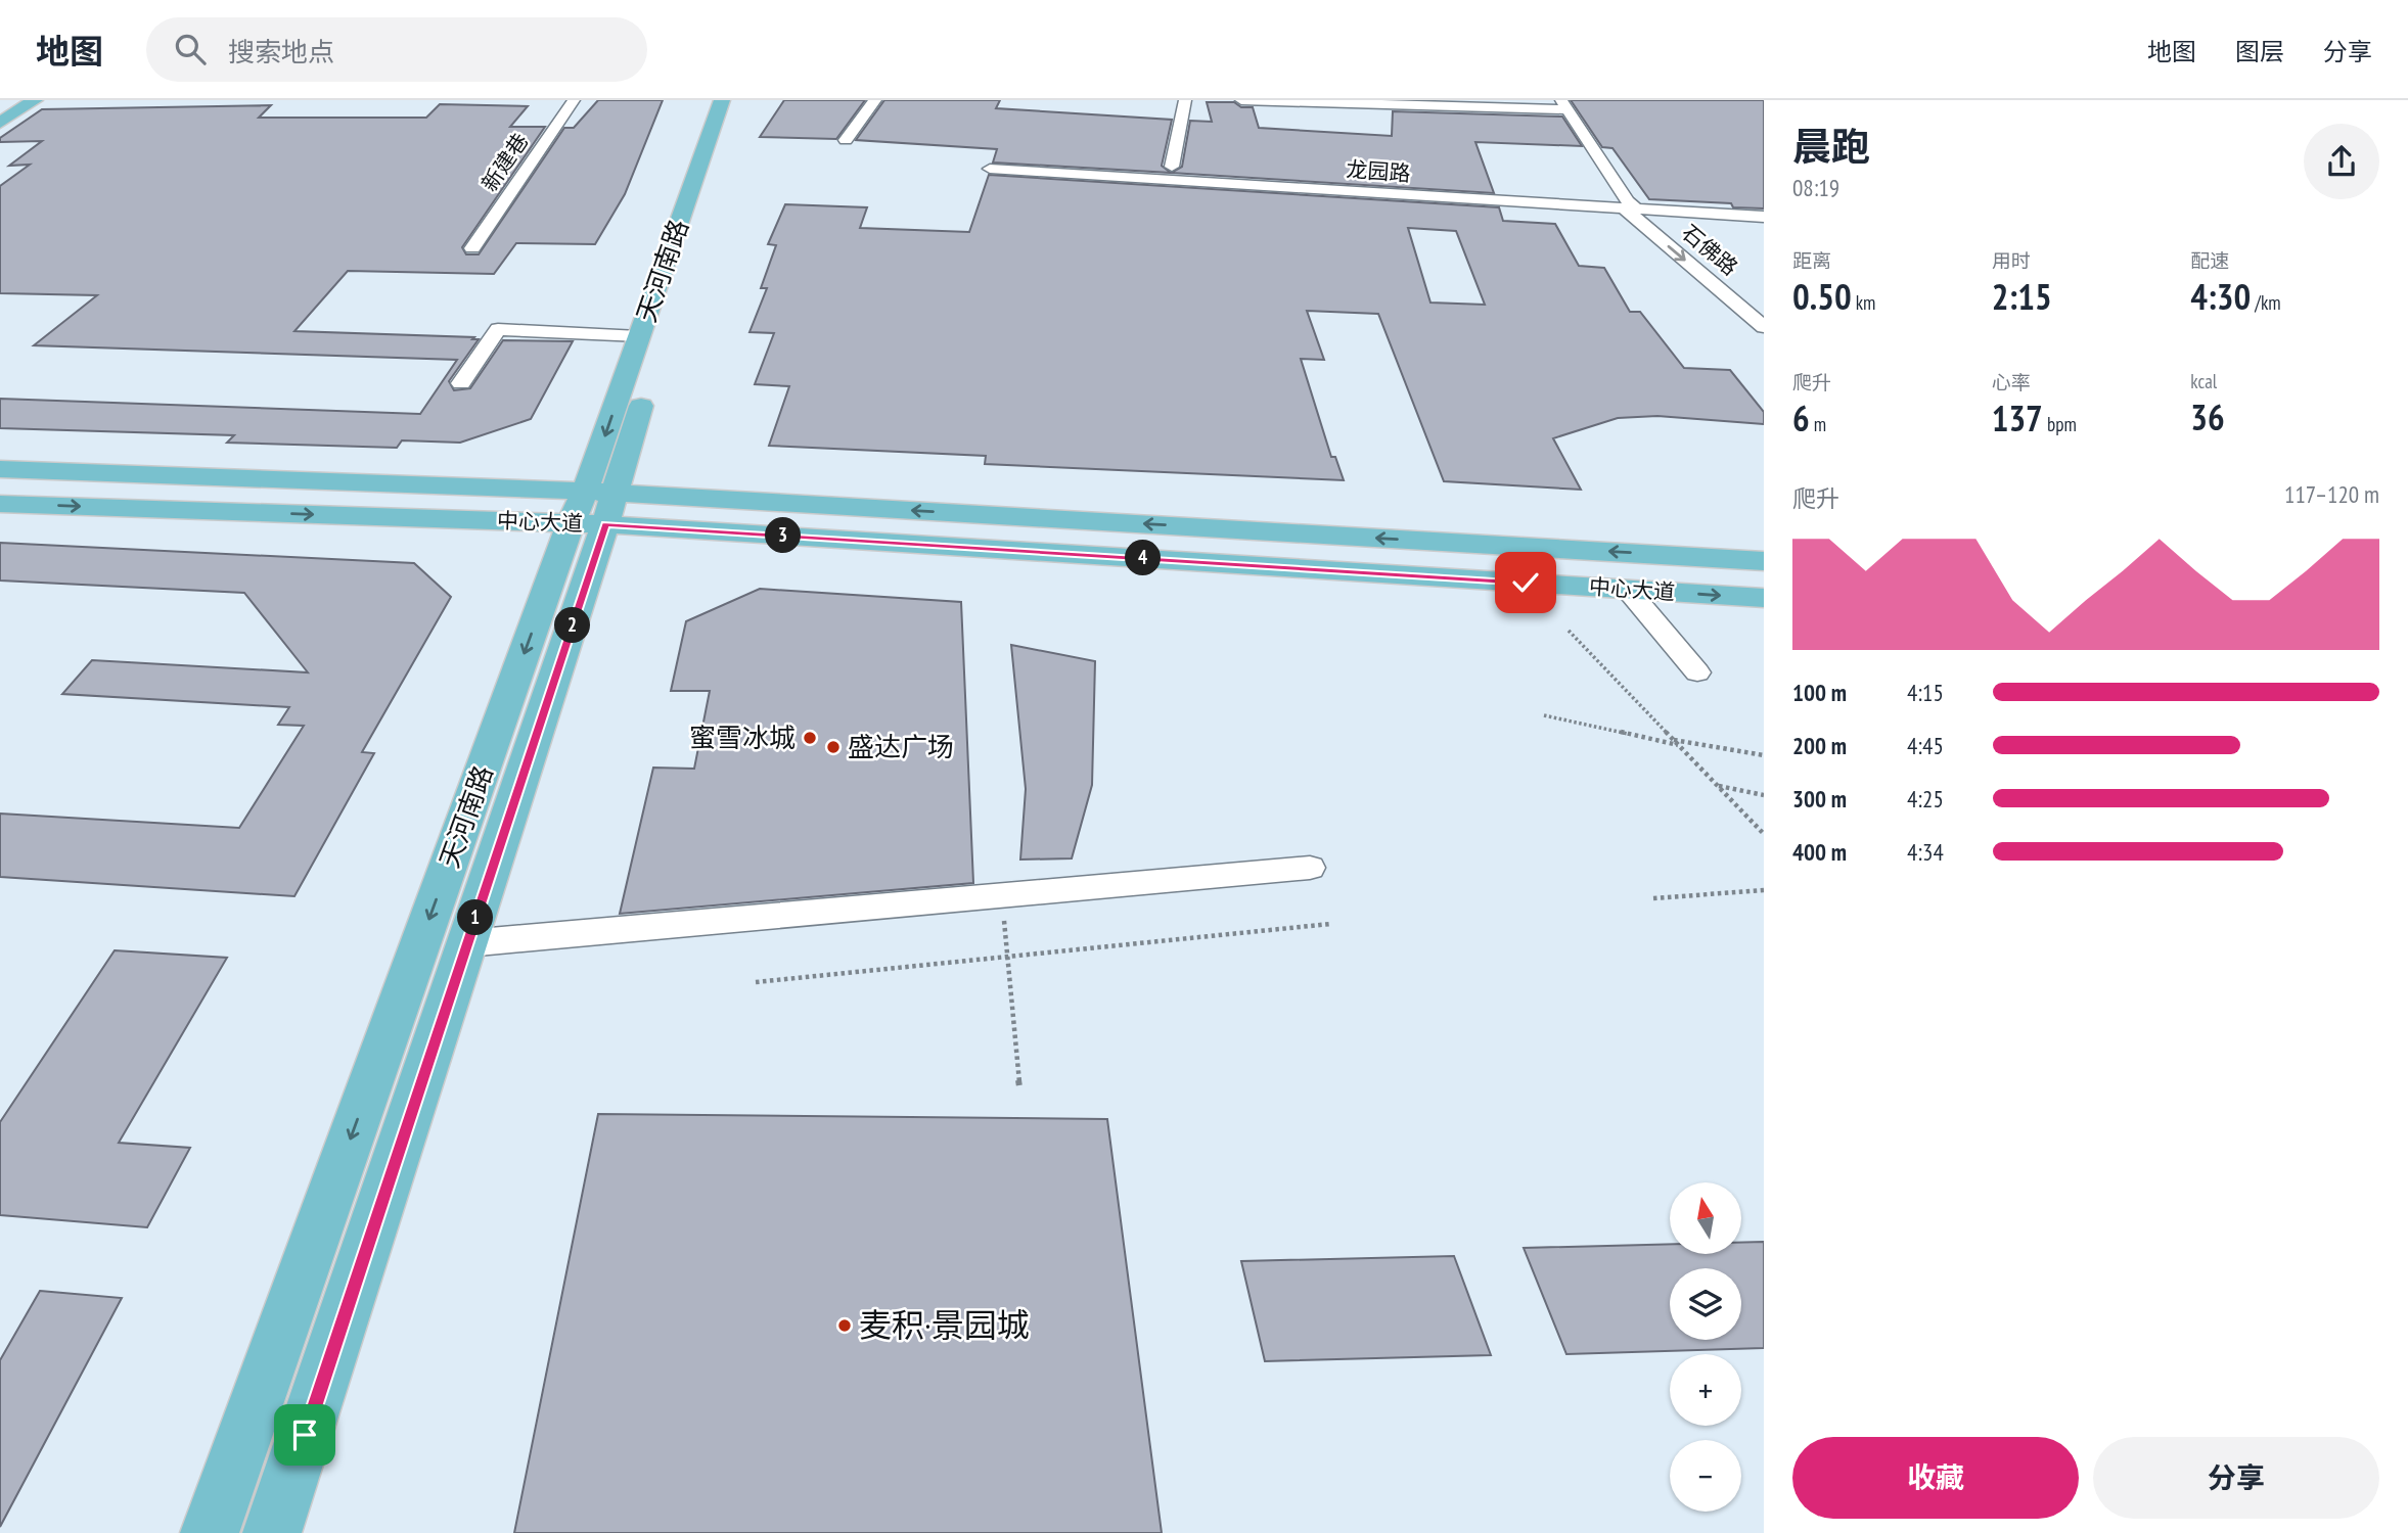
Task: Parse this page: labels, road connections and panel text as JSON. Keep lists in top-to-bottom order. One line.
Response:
{"streets":{"main road":["天河南路","中心大道"],"street":["新建巷","龙园路","石佛路"]},"crossings":[["龙园路","石佛路"],["天河南路","中心大道"]],"places":["蜜雪冰城","盛达广场","麦积·景园城"],"north":"top","page":{"header":"地图","search":"搜索地点","nav":["地图","图层","分享"],"heading":["晨跑","08:19"],"stats":[["距离","0.50 km"],["用时","2:15"],["配速","4:30 /km"],["爬升","6 m"],["心率","137 bpm"],["kcal","36"]],"chart":["爬升","117–120 m"],"pins":["3","4","2","1"],"list":[{"name":"100 m","note":"4:15"},{"name":"200 m","note":"4:45"},{"name":"300 m","note":"4:25"},{"name":"400 m","note":"4:34"}],"map_buttons":["+","−"],"buttons":["收藏","分享"]}}
